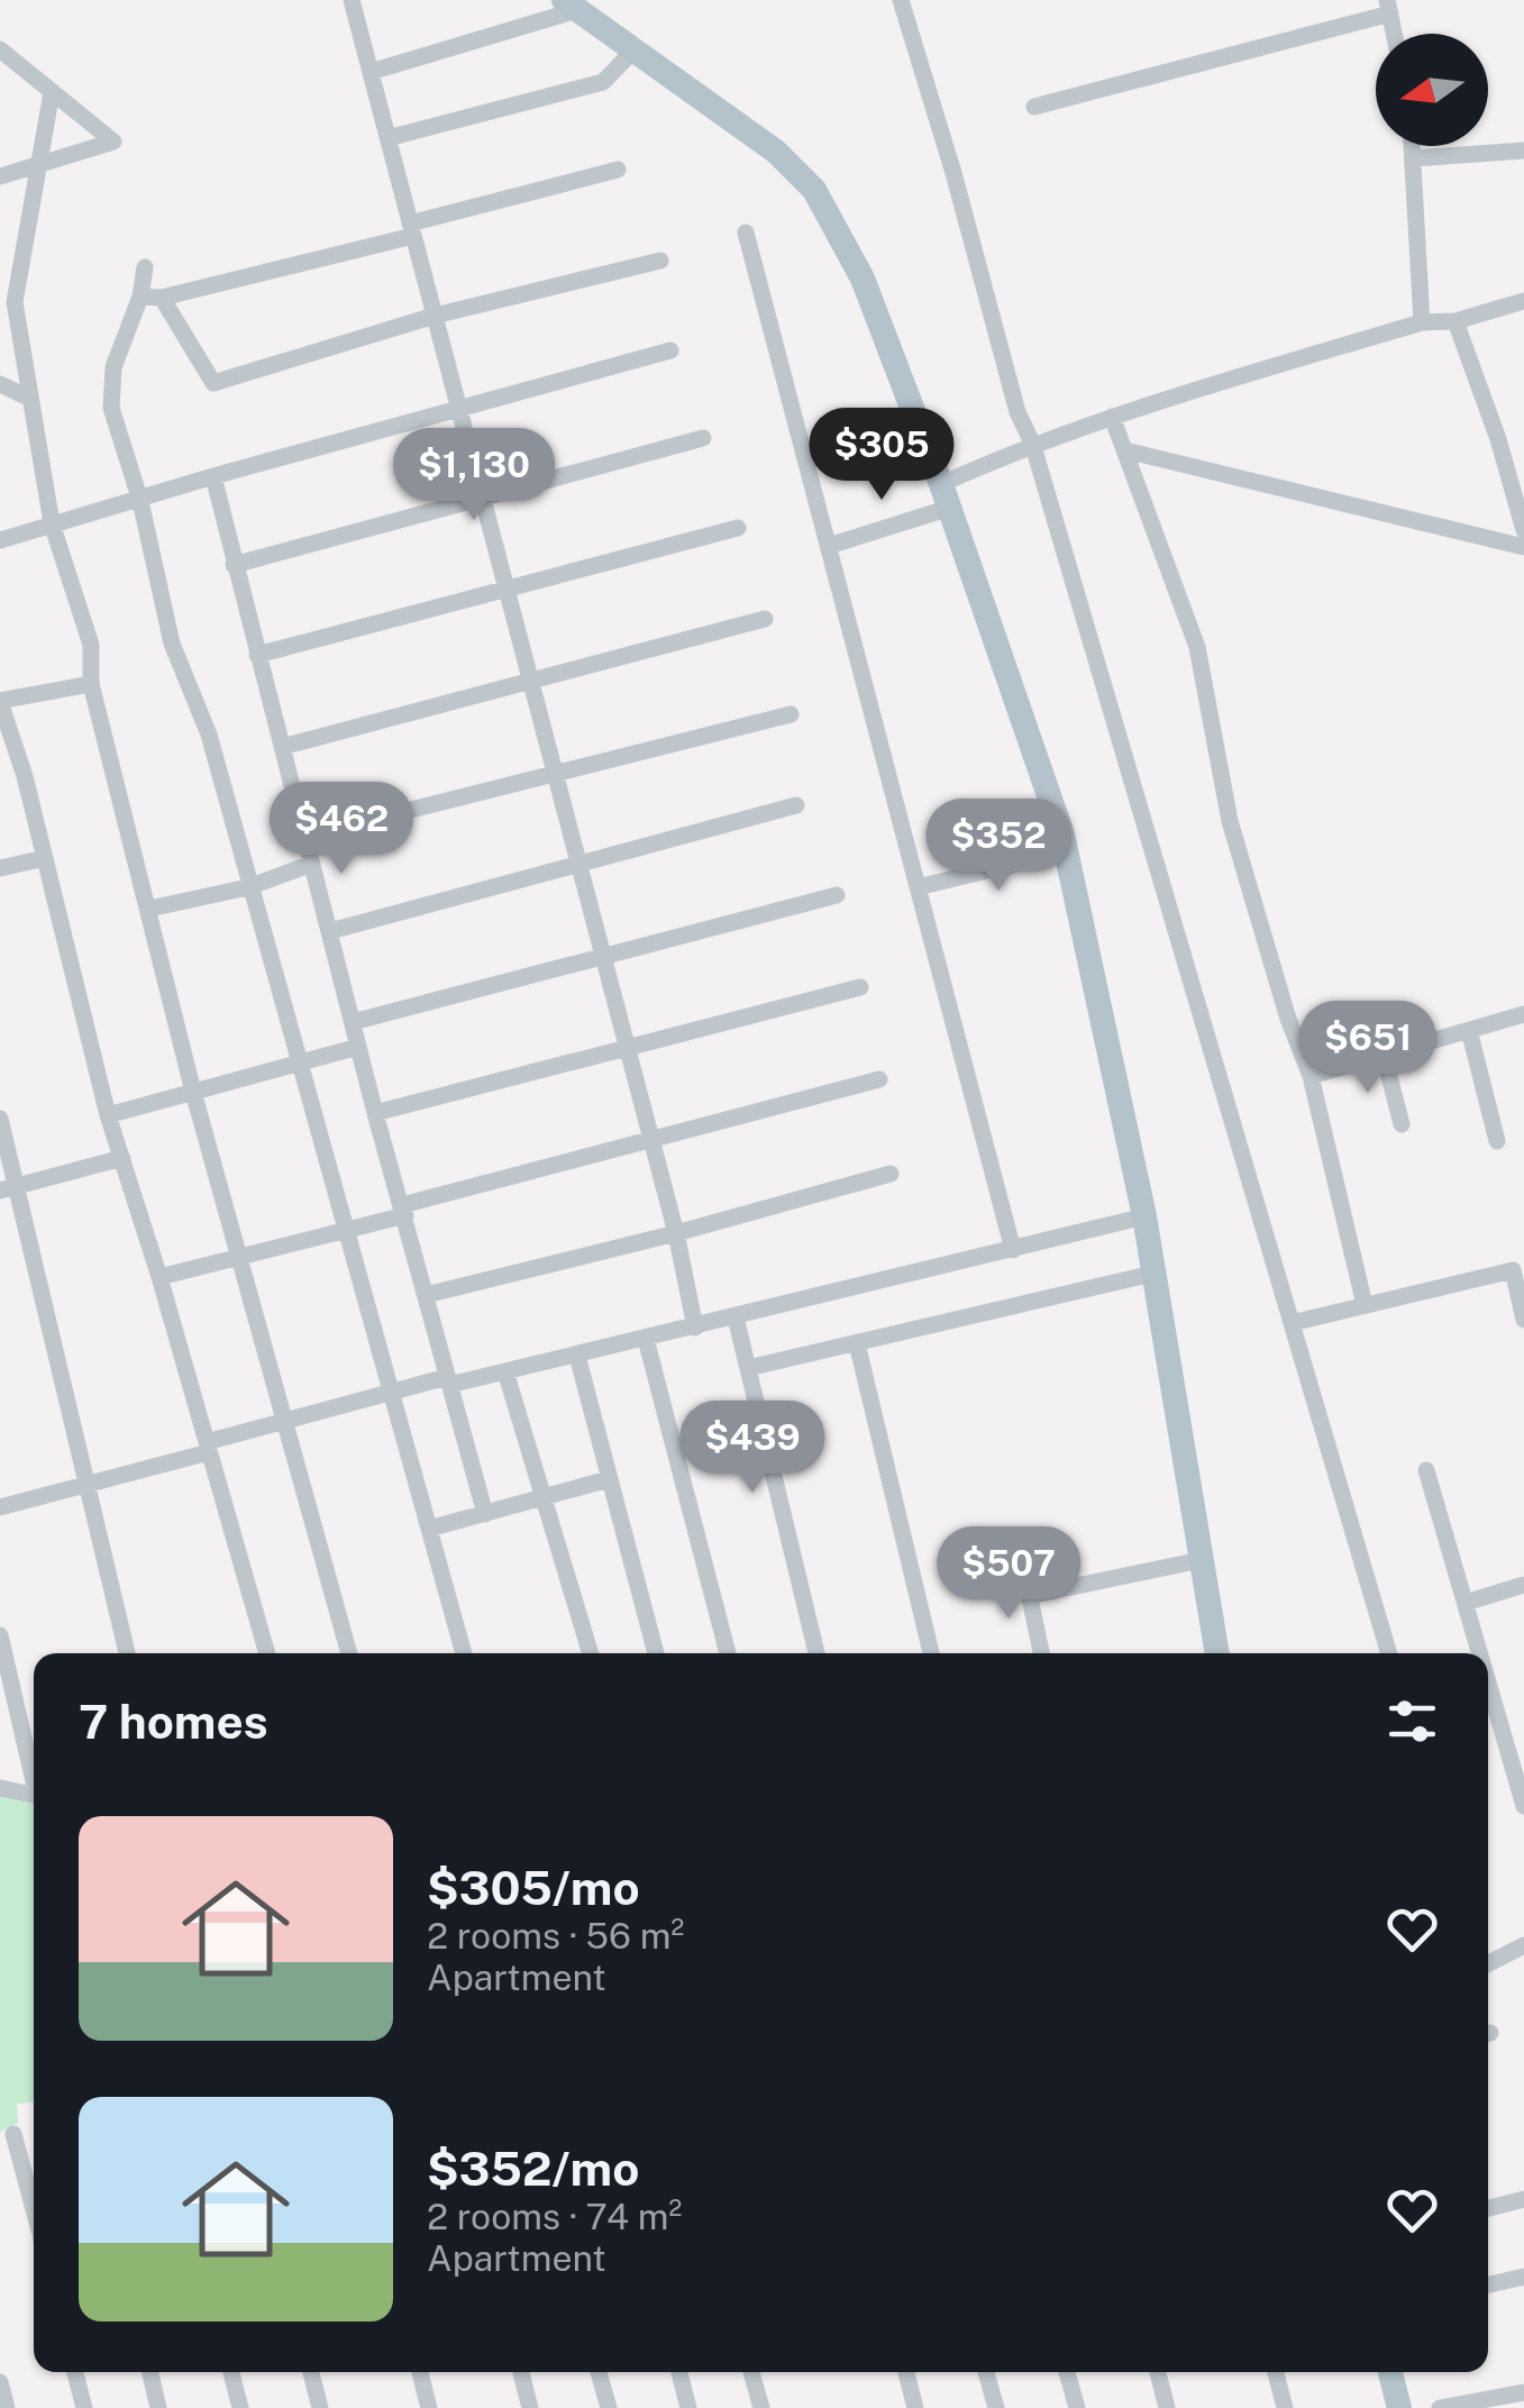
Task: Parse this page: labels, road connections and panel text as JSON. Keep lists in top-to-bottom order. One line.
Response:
{"north":"left","page":{"price":["$305","$1,130","$462","$352","$651","$439","$507"],"heading":"7 homes","list":[{"name":"$305/mo","note":"2 rooms · 56 m² · Apartment"},{"name":"$352/mo","note":"2 rooms · 74 m² · Apartment"}]}}
